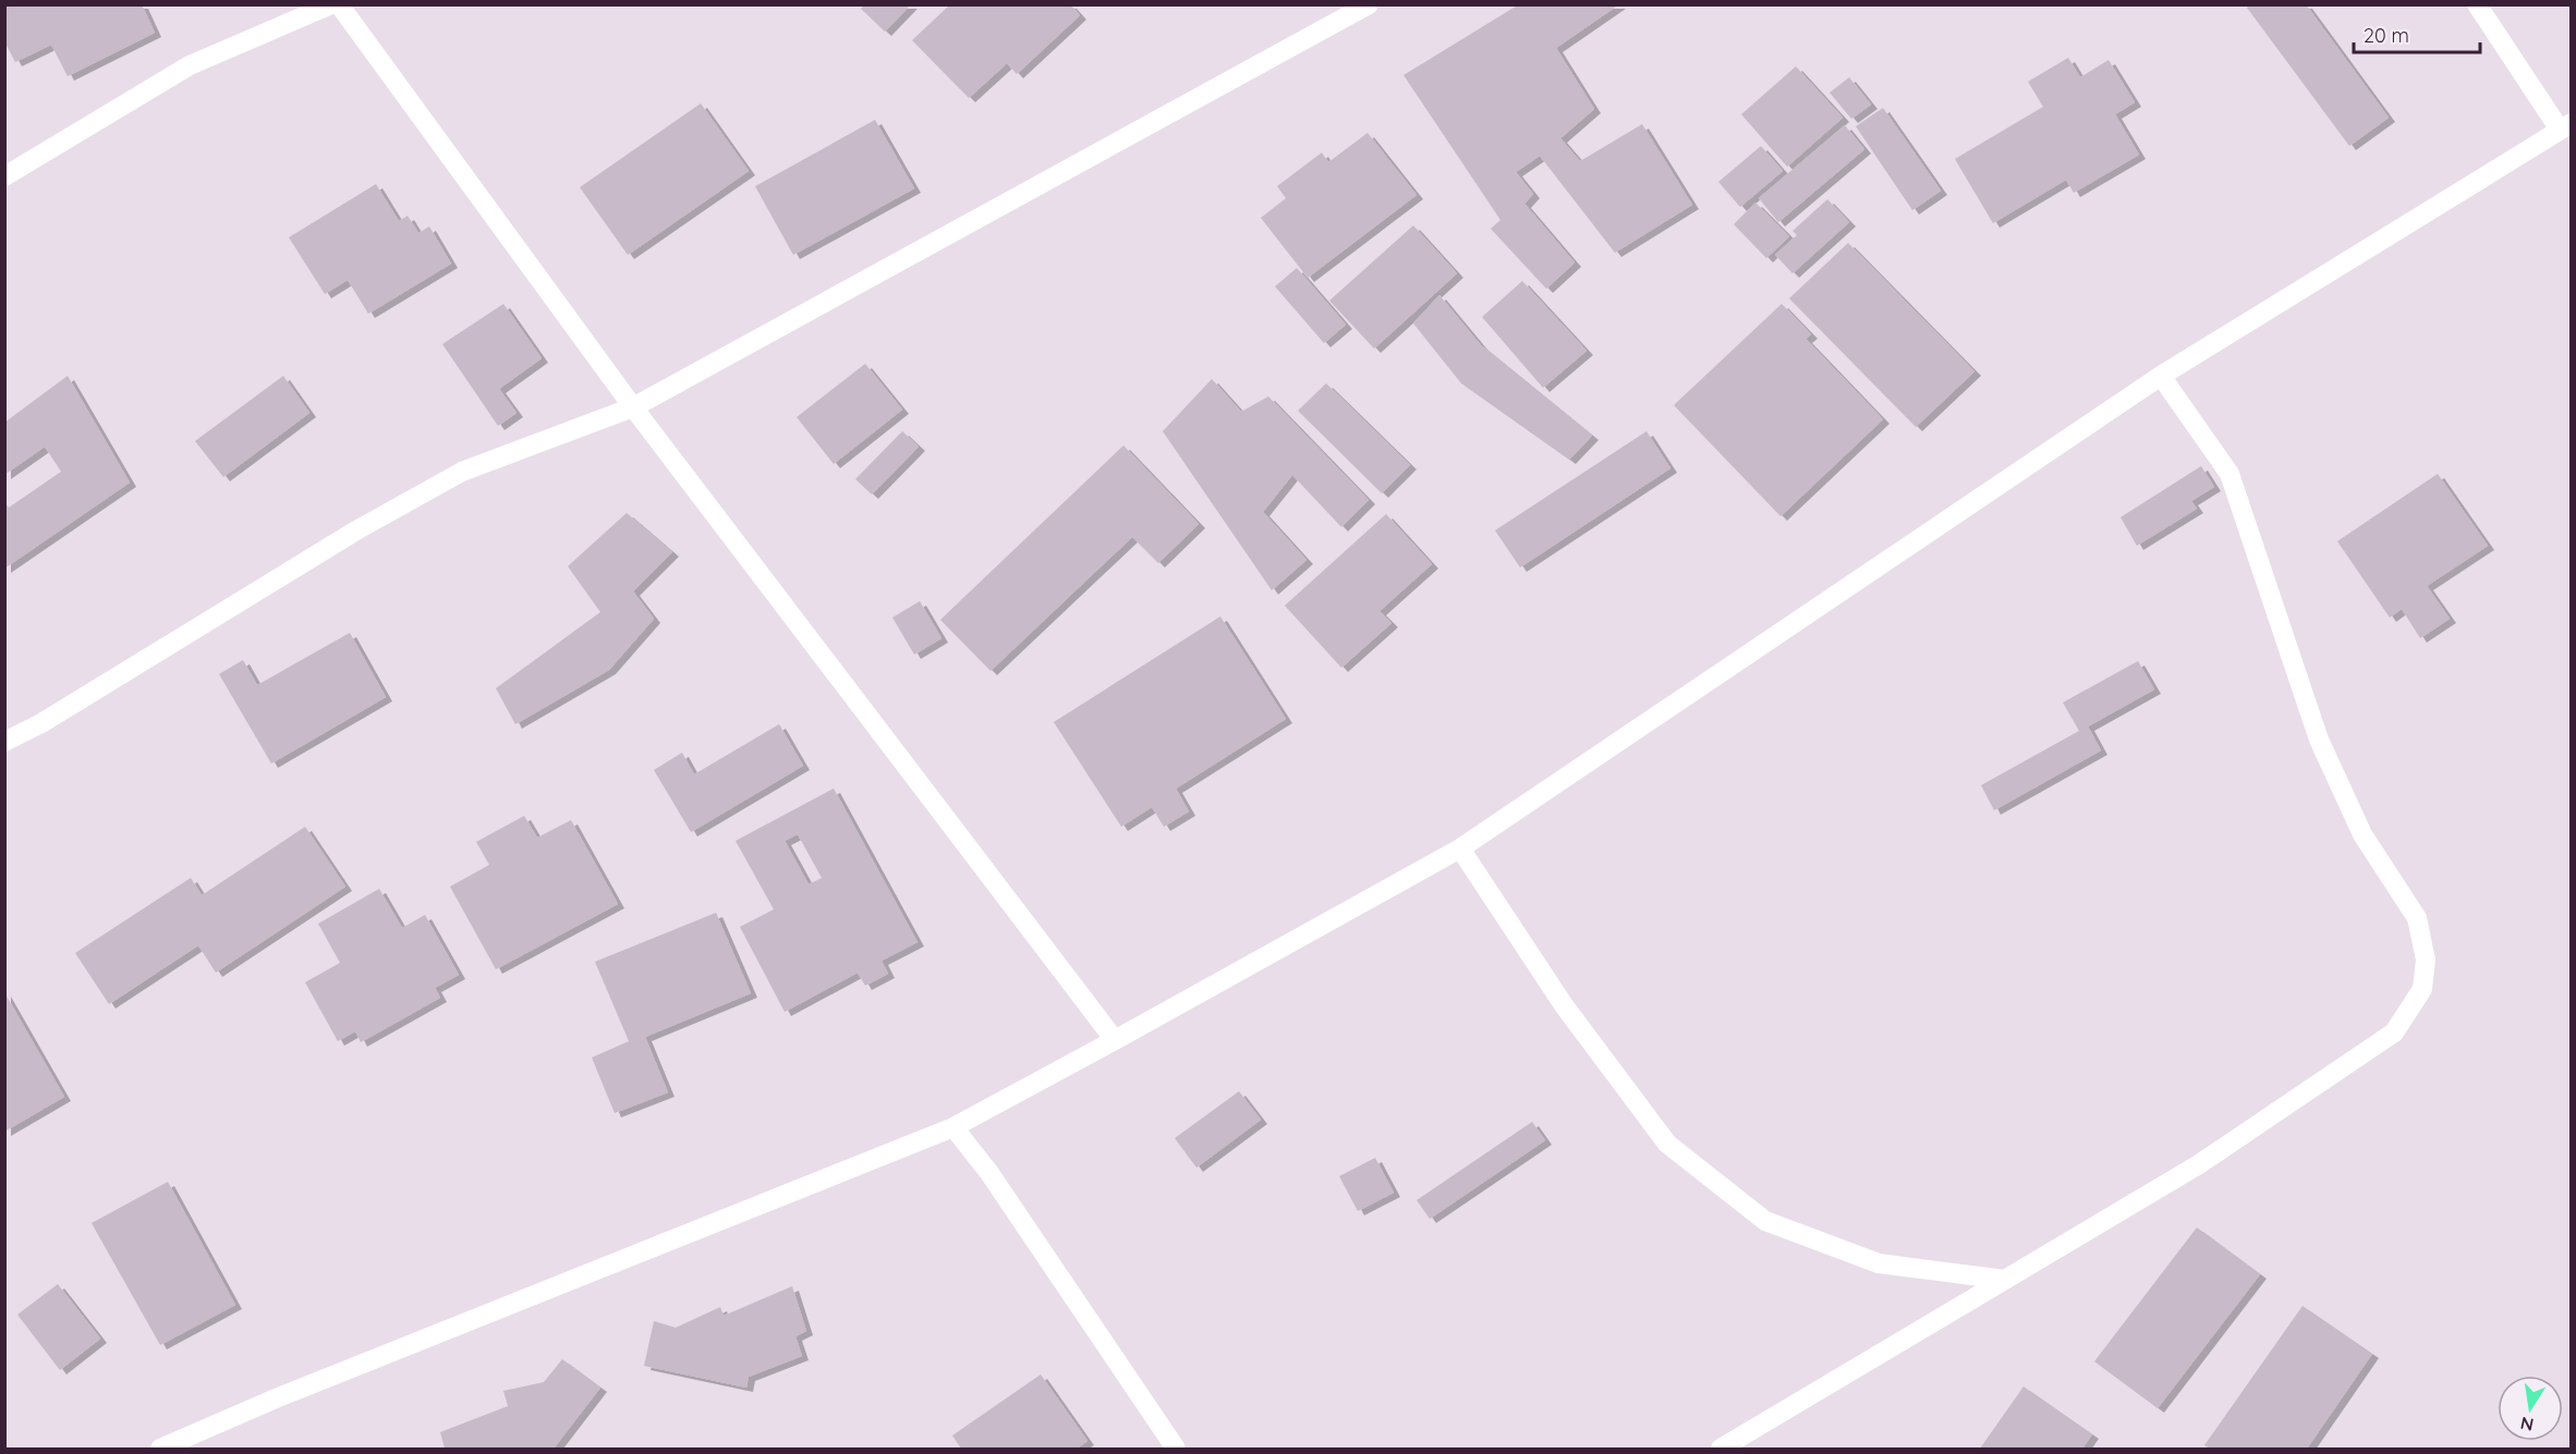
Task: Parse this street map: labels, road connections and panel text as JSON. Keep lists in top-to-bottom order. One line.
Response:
{"scale_bar":"20 m","north":"bottom"}
